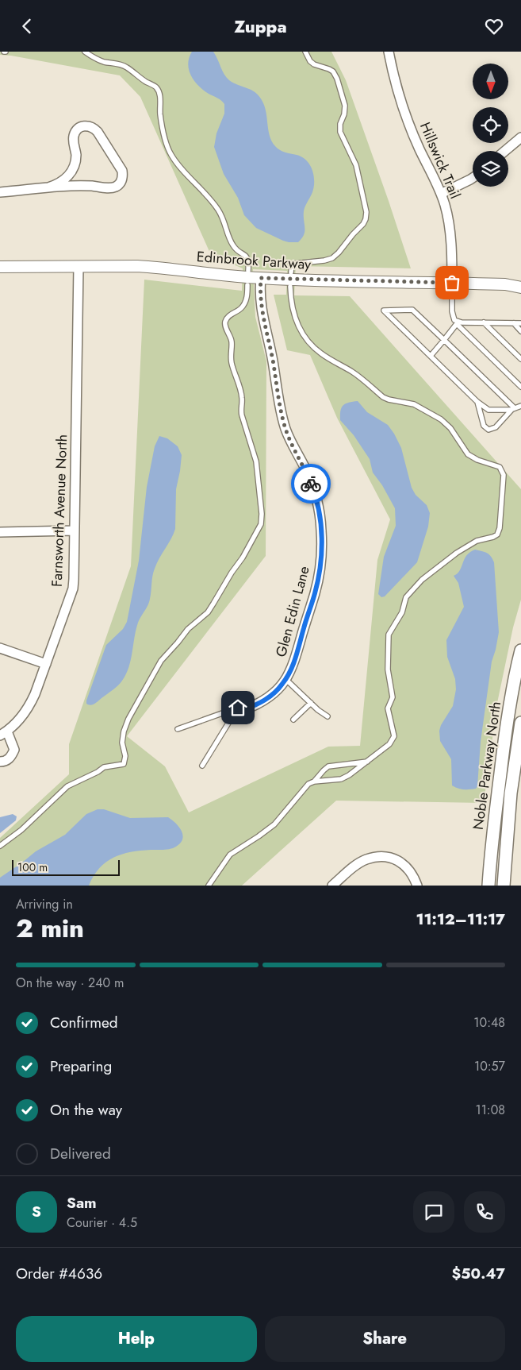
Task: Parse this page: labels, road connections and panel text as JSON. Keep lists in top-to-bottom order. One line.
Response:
{"streets":{"main road":["Noble Parkway North"],"street":["Hillswick Trail","Edinbrook Parkway","Farnsworth Avenue North","Glen Edin Lane"]},"crossings":[["Hillswick Trail","Edinbrook Parkway"],["Edinbrook Parkway","Farnsworth Avenue North"],["Edinbrook Parkway","Glen Edin Lane"]],"scale_bar":"100 m","north":"bottom","page":{"header":"Zuppa","scale":"100 m","heading":["2 min","Arriving in","11:12–11:17"],"panel":["Sam","Courier · 4.5","Order #4636","$50.47"],"bar":"On the way · 240 m","list":[["Confirmed","10:48"],["Preparing","10:57"],["On the way","11:08"],"Delivered"],"round":"S","buttons":["Help","Share"]}}
